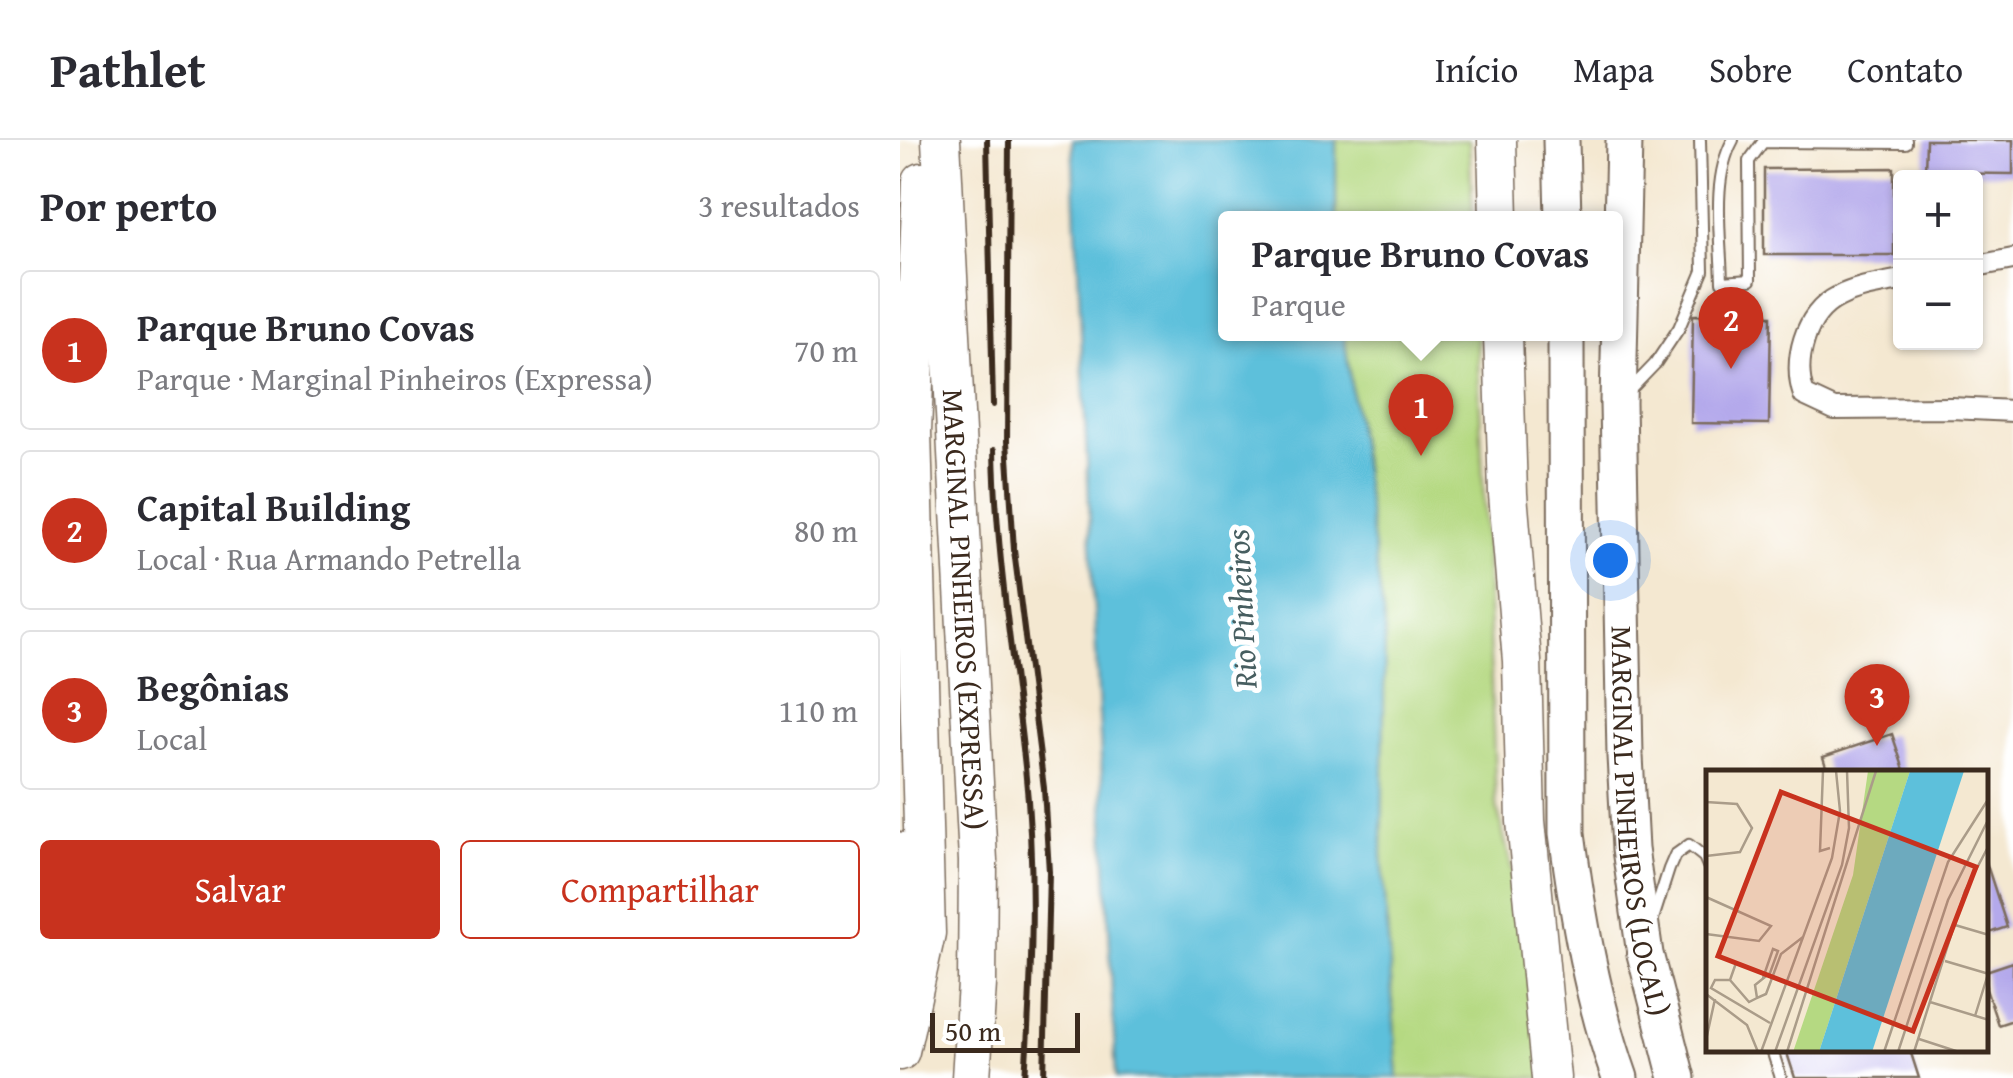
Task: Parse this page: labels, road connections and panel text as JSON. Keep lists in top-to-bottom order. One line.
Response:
{"streets":{"highway":["MARGINAL PINHEIROS (EXPRESSA)","MARGINAL PINHEIROS (LOCAL)"]},"water":["Rio Pinheiros"],"scale_bar":"50 m","page":{"header":"Pathlet","nav":["Início","Mapa","Sobre","Contato"],"heading":["Por perto","3 resultados"],"map_buttons":["+","−"],"popup":["Parque Bruno Covas","Parque"],"list":[{"mark":"1","name":"Parque Bruno Covas","note":"Parque · Marginal Pinheiros (Expressa)","value":"70 m"},{"mark":"2","name":"Capital Building","note":"Local · Rua Armando Petrella","value":"80 m"},{"mark":"3","name":"Begônias","note":"Local","value":"110 m"}],"pins":["2","1","3"],"buttons":["Salvar","Compartilhar"],"scale":"50 m"}}
